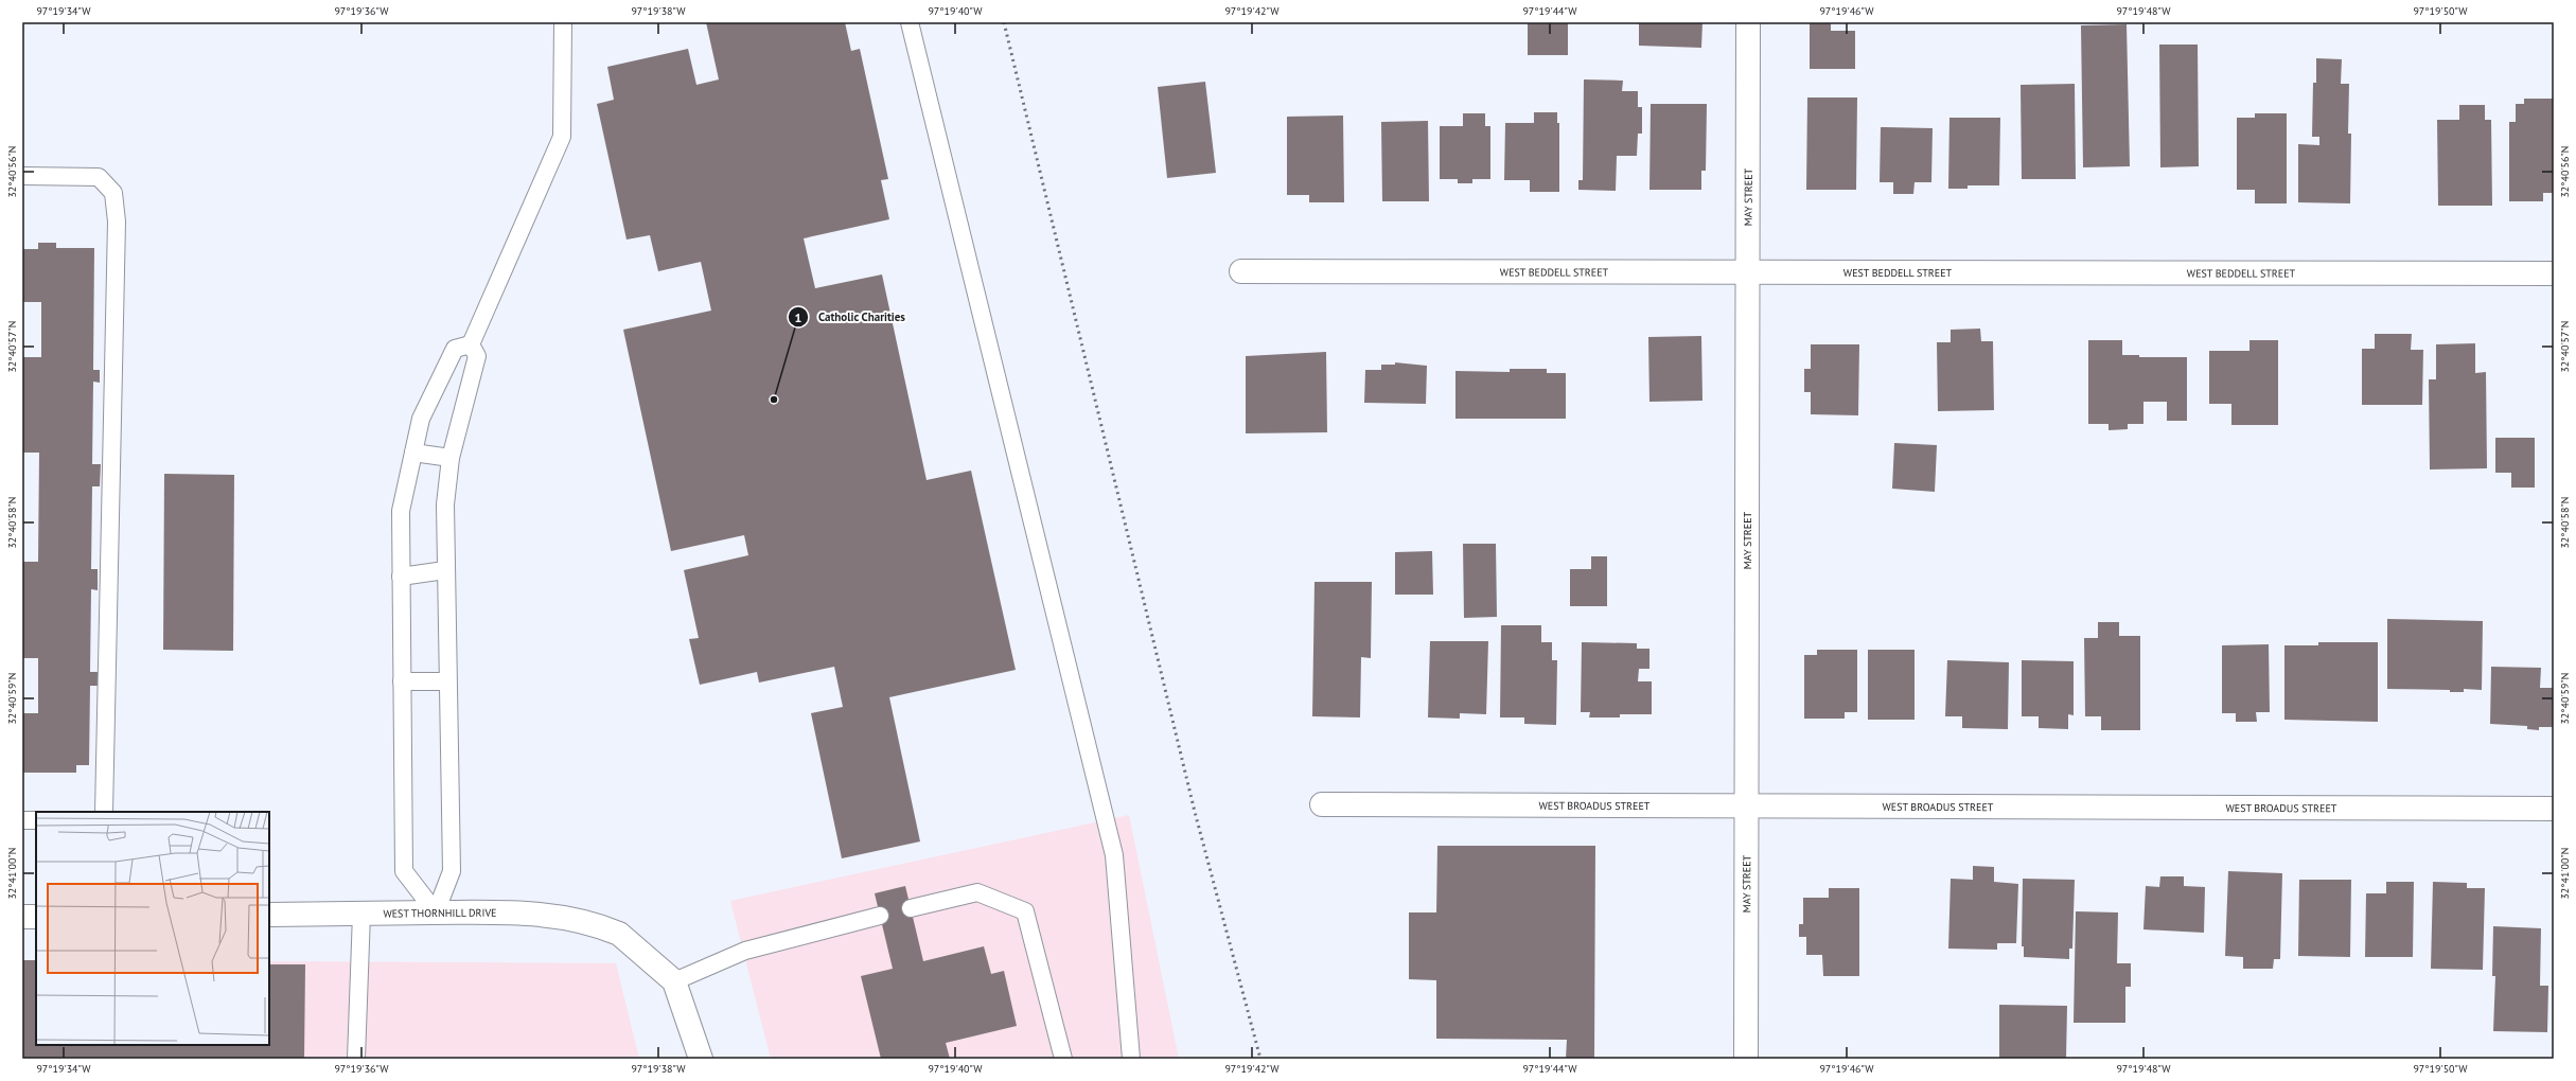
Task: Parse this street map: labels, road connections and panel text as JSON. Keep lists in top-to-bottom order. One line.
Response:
{"streets":{"street":["MAY STREET","WEST BEDDELL STREET","WEST BROADUS STREET","WEST THORNHILL DRIVE"]},"crossings":[["MAY STREET","WEST BEDDELL STREET"],["MAY STREET","WEST BROADUS STREET"]],"places":["Catholic Charities"],"coordinates":["97°19'34\"W","97°19'36\"W","97°19'38\"W","97°19'40\"W","97°19'42\"W","97°19'44\"W","97°19'46\"W","97°19'48\"W","97°19'50\"W","32°40'56\"N","32°40'57\"N","32°40'58\"N","32°40'59\"N","32°41'00\"N"]}
